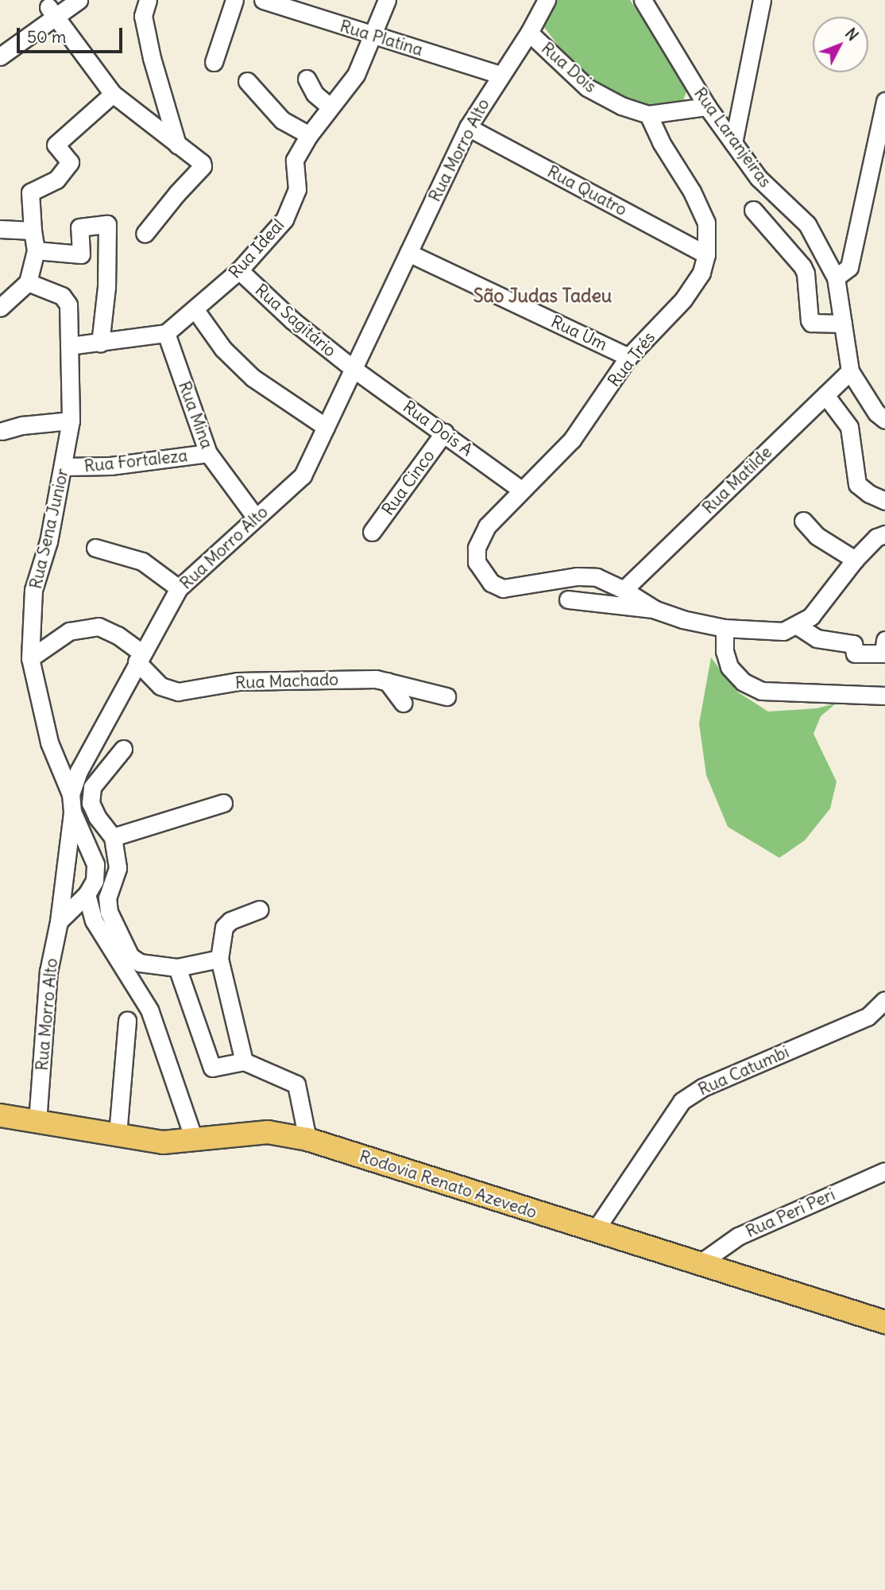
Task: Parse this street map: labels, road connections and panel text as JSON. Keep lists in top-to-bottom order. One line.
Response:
{"streets":{"main road":["Rodovia Renato Azevedo"],"street":["Rua Platina","Rua Dois","Rua Laranjeiras","Rua Morro Alto","Rua Quatro","Rua Ideal","Rua Sagitário","Rua Um","Rua Trés","Rua Mina","Rua Dois A","Rua Fortaleza","Rua Matilde","Rua Cinco","Rua Sena Junior","Rua Machado","Rua Catumbi","Rua Peri Peri"]},"crossings":[["Rua Platina","Rua Morro Alto"],["Rua Platina","Rua Ideal"],["Rua Dois","Rua Laranjeiras"],["Rua Dois","Rua Morro Alto"],["Rua Dois","Rua Trés"],["Rua Laranjeiras","Rua Matilde"],["Rua Morro Alto","Rua Quatro"],["Rua Morro Alto","Rua Sagitário"],["Rua Morro Alto","Rua Um"],["Rua Morro Alto","Rua Mina"],["Rua Morro Alto","Rua Dois A"],["Rua Morro Alto","Rua Sena Junior"],["Rua Morro Alto","Rua Machado"],["Rua Morro Alto","Rodovia Renato Azevedo"],["Rua Quatro","Rua Trés"],["Rua Ideal","Rua Sagitário"],["Rua Ideal","Rua Mina"],["Rua Ideal","Rua Sena Junior"],["Rua Sagitário","Rua Dois A"],["Rua Um","Rua Trés"],["Rua Trés","Rua Dois A"],["Rua Trés","Rua Matilde"],["Rua Mina","Rua Fortaleza"],["Rua Dois A","Rua Cinco"],["Rua Fortaleza","Rua Sena Junior"],["Rua Sena Junior","Rua Machado"],["Rua Catumbi","Rodovia Renato Azevedo"],["Rodovia Renato Azevedo","Rua Peri Peri"]],"districts":["São Judas Tadeu"],"scale_bar":"50 m","north":"top right"}
